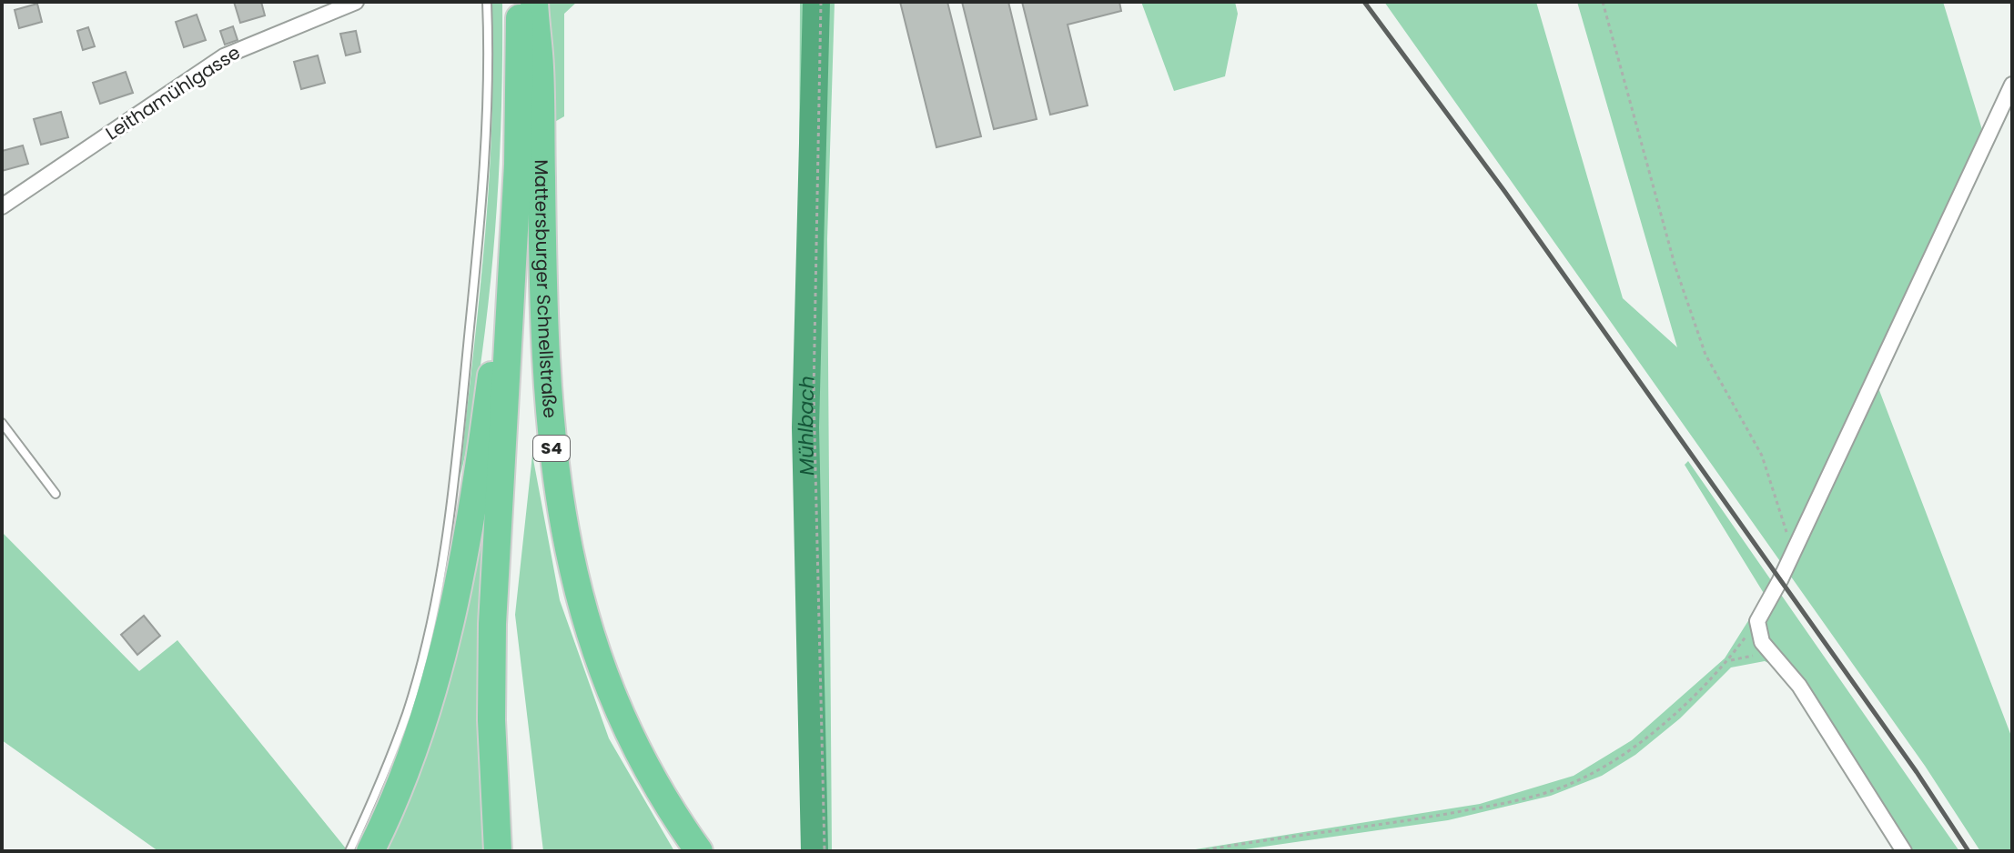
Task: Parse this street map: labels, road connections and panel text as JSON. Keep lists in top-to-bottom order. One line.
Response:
{"streets":{"highway":["Mattersburger Schnellstraße","S4"],"street":["Leithamühlgasse"]},"water":["Mühlbach"]}
